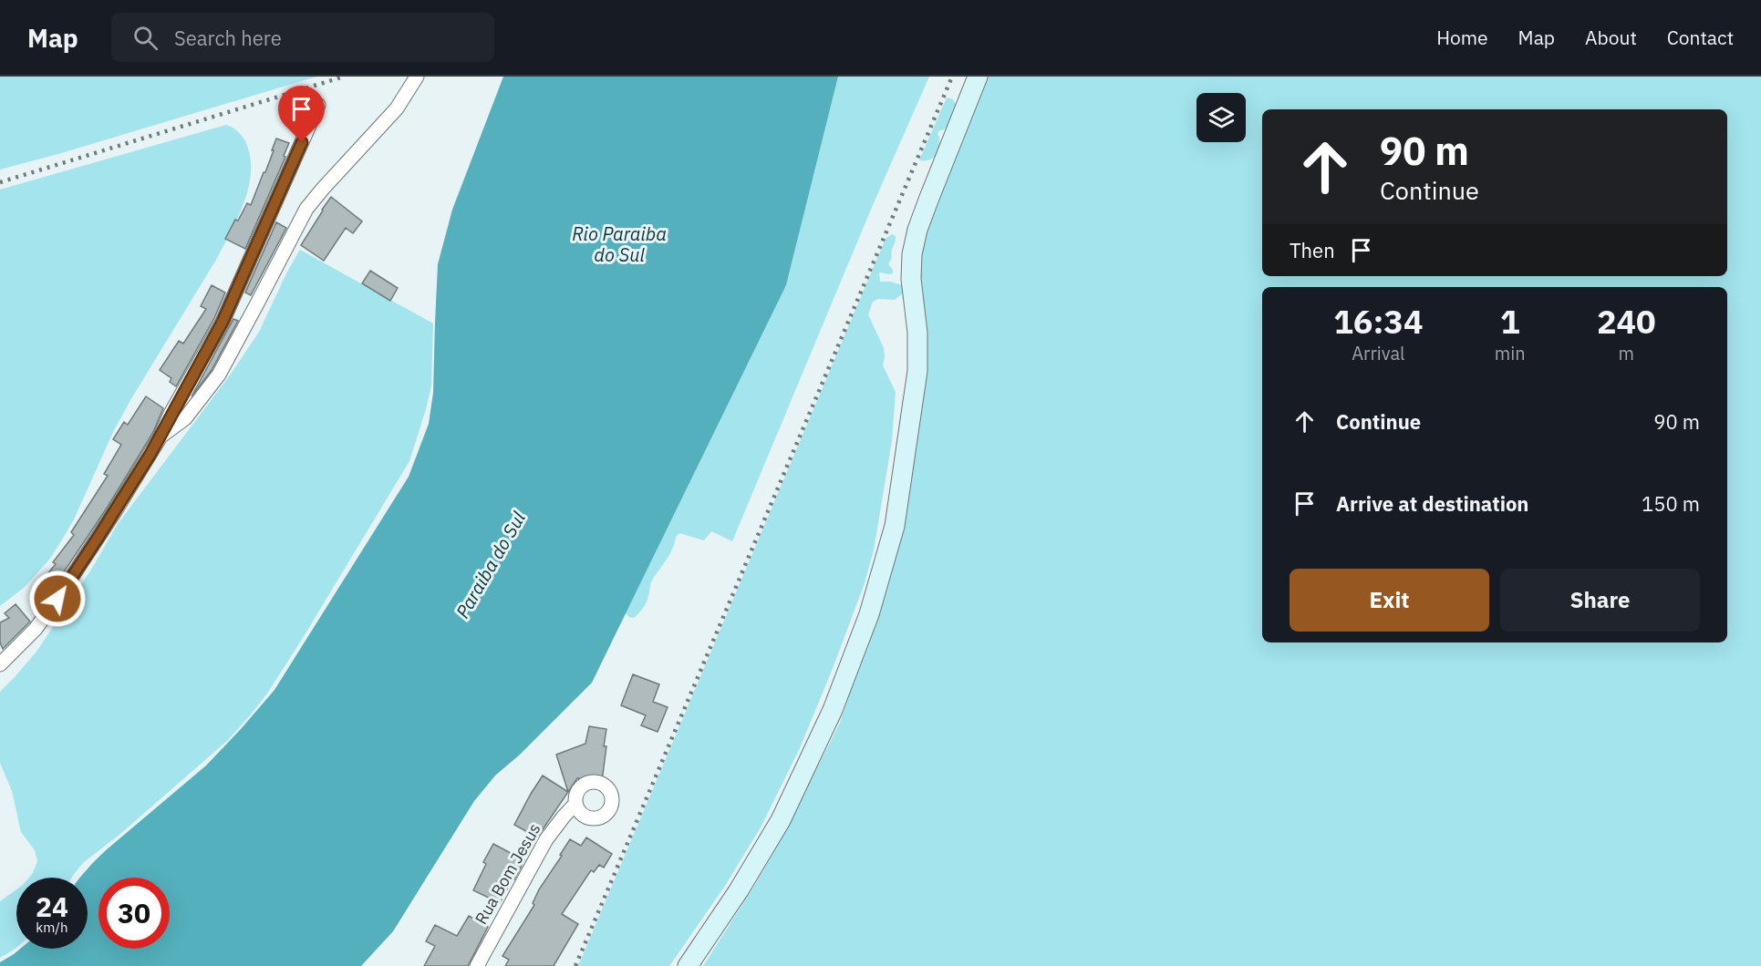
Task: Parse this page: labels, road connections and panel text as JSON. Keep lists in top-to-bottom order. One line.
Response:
{"streets":{"street":["Rua Bom Jesus"]},"water":["Rio Paraiba do Sul","Paraiba do Sul"],"page":{"header":"Map","search":"Search here","nav":["Home","Map","About","Contact"],"turn":["90 m","Continue"],"then":"Then","eta":["16:34","Arrival","1","min","240","m"],"list":[{"name":"Continue","value":"90 m"},{"name":"Arrive at destination","value":"150 m"}],"buttons":["Exit","Share"],"speed":"24 km/h","limit":"30"}}
